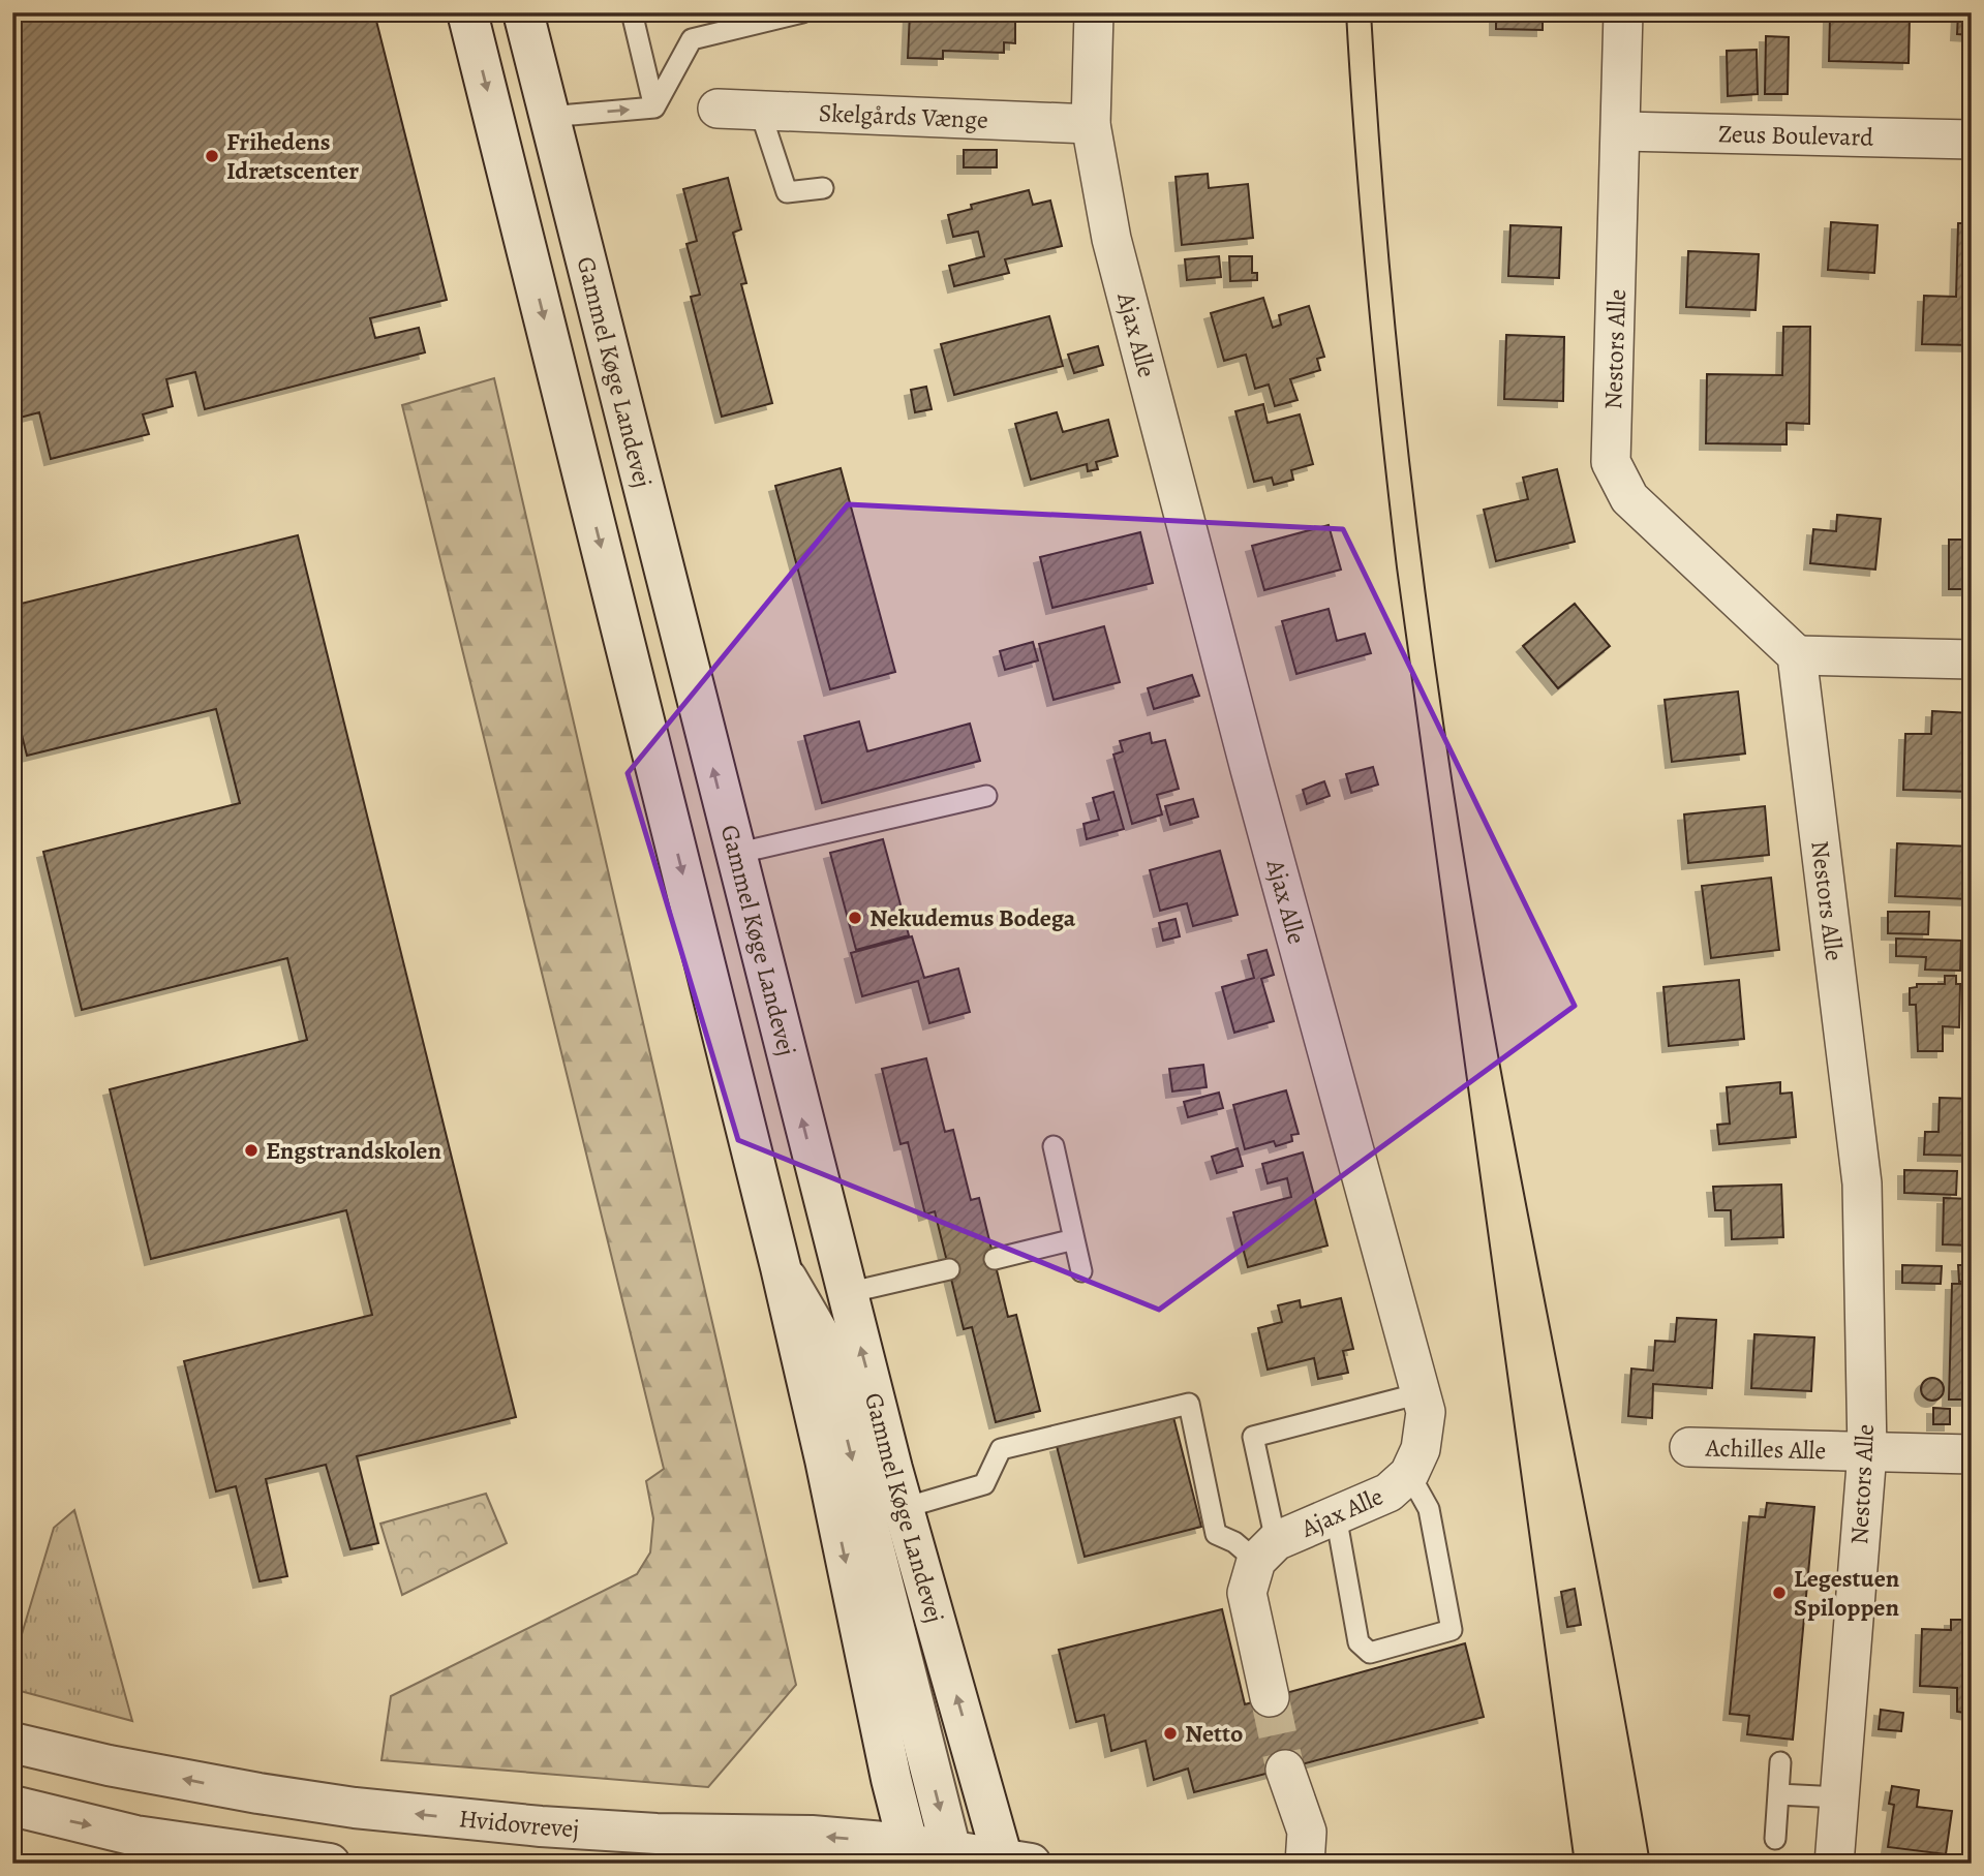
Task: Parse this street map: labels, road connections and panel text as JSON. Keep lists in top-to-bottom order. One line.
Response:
{"streets":{"main road":["Gammel Køge Landevej","Hvidovrevej"],"street":["Skelgårds Vænge","Zeus Boulevard","Ajax Alle","Nestors Alle","Achilles Alle"]},"crossings":[["Skelgårds Vænge","Ajax Alle"],["Zeus Boulevard","Nestors Alle"],["Nestors Alle","Achilles Alle"],["Gammel Køge Landevej","Hvidovrevej"]],"places":["Frihedens Idrætscenter","Nekudemus Bodega","Engstrandskolen","Legestuen Spiloppen","Netto"]}
